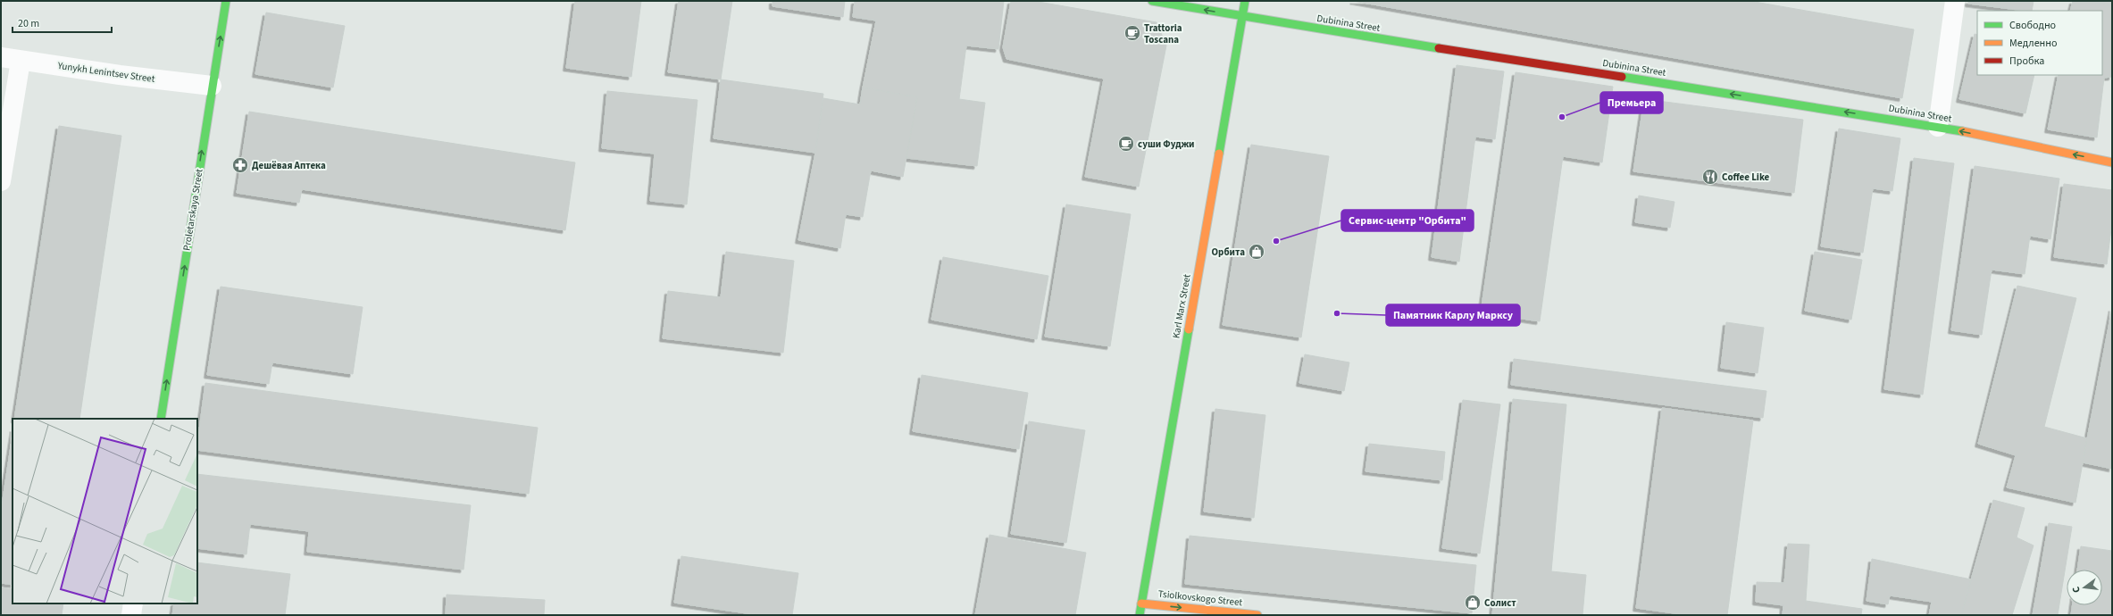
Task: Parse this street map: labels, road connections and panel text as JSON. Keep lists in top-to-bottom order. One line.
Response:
{"streets":{"street":["Dubinina Street","Yunykh Lenintsev Street","Proletarskaya Street","Karl Marx Street","Tsiolkovskogo Street"]},"crossings":[["Dubinina Street","Karl Marx Street"],["Yunykh Lenintsev Street","Proletarskaya Street"],["Karl Marx Street","Tsiolkovskogo Street"]],"one_way":["Dubinina Street","Proletarskaya Street","Tsiolkovskogo Street"],"places":{"cafe":["Trattoria Toscana","суши Фуджи"],"other":["Премьера","Сервис-центр \"Орбита\"","Памятник Карлу Марксу"],"pharmacy":["Дешёвая Аптека"],"restaurant":["Coffee Like"],"shop":["Орбита","Солист"]},"legend":["Свободно","Медленно","Пробка"],"scale_bar":"20 m","north":"left"}
